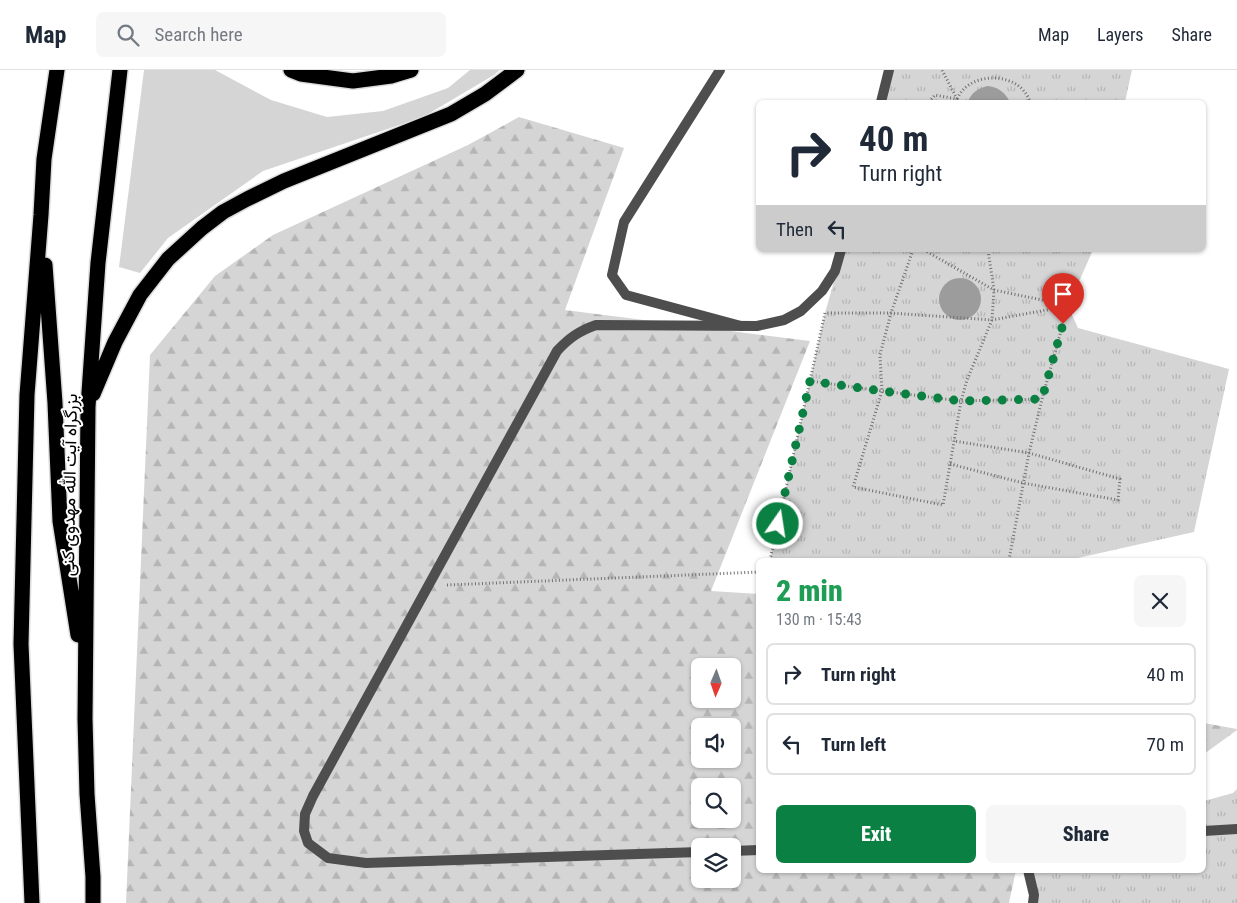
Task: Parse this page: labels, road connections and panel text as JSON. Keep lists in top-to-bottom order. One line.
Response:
{"streets":{"highway":["بزرگراه آیت الله مهدوی کنی"]},"north":"bottom","page":{"header":"Map","search":"Search here","nav":["Map","Layers","Share"],"turn":["40 m","Turn right"],"then":"Then","heading":["2 min","130 m · 15:43"],"list":[{"name":"Turn right","value":"40 m"},{"name":"Turn left","value":"70 m"}],"buttons":["Exit","Share"]}}
